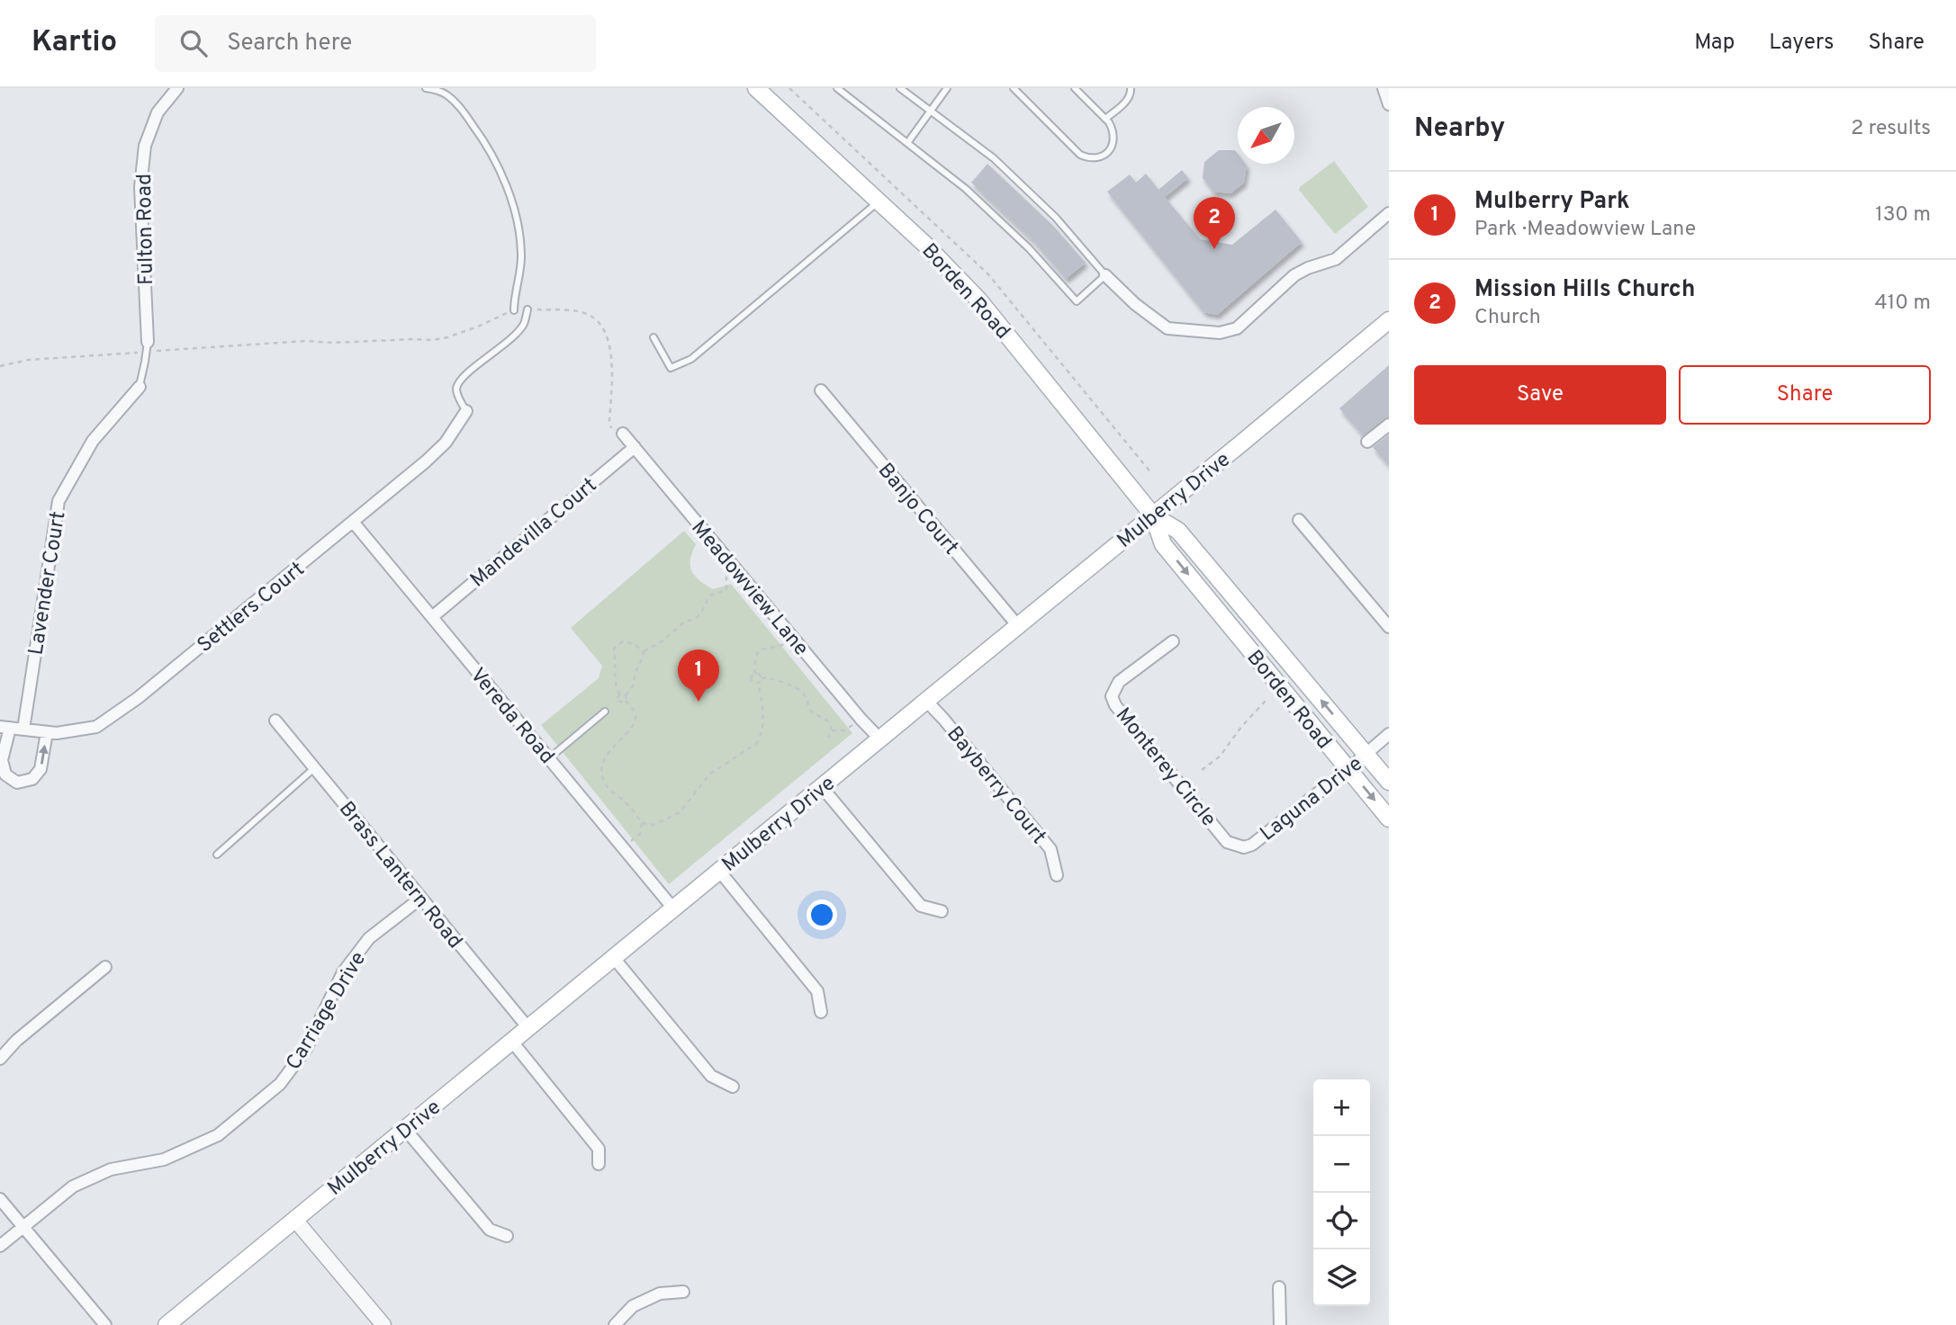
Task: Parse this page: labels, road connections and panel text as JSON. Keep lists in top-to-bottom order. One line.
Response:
{"streets":{"main road":["Borden Road","Mulberry Drive"],"street":["Fulton Road","Banjo Court","Mandevilla Court","Lavender Court","Meadowview Lane","Settlers Court","Vereda Road","Monterey Circle","Bayberry Court","Laguna Drive","Brass Lantern Road","Carriage Drive"]},"crossings":[["Borden Road","Mulberry Drive"],["Borden Road","Laguna Drive"],["Mulberry Drive","Banjo Court"],["Mulberry Drive","Meadowview Lane"],["Mulberry Drive","Vereda Road"],["Mulberry Drive","Bayberry Court"],["Mulberry Drive","Brass Lantern Road"],["Mandevilla Court","Meadowview Lane"],["Mandevilla Court","Vereda Road"],["Lavender Court","Settlers Court"],["Settlers Court","Vereda Road"],["Monterey Circle","Laguna Drive"],["Brass Lantern Road","Carriage Drive"]],"north":"bottom left","page":{"header":"Kartio","search":"Search here","nav":["Map","Layers","Share"],"heading":["Nearby","2 results"],"list":[{"mark":"1","name":"Mulberry Park","note":"Park · Meadowview Lane","value":"130 m"},{"mark":"2","name":"Mission Hills Church","note":"Church","value":"410 m"}],"pins":["2","1"],"buttons":["Save","Share"],"map_buttons":["+","−"]}}
